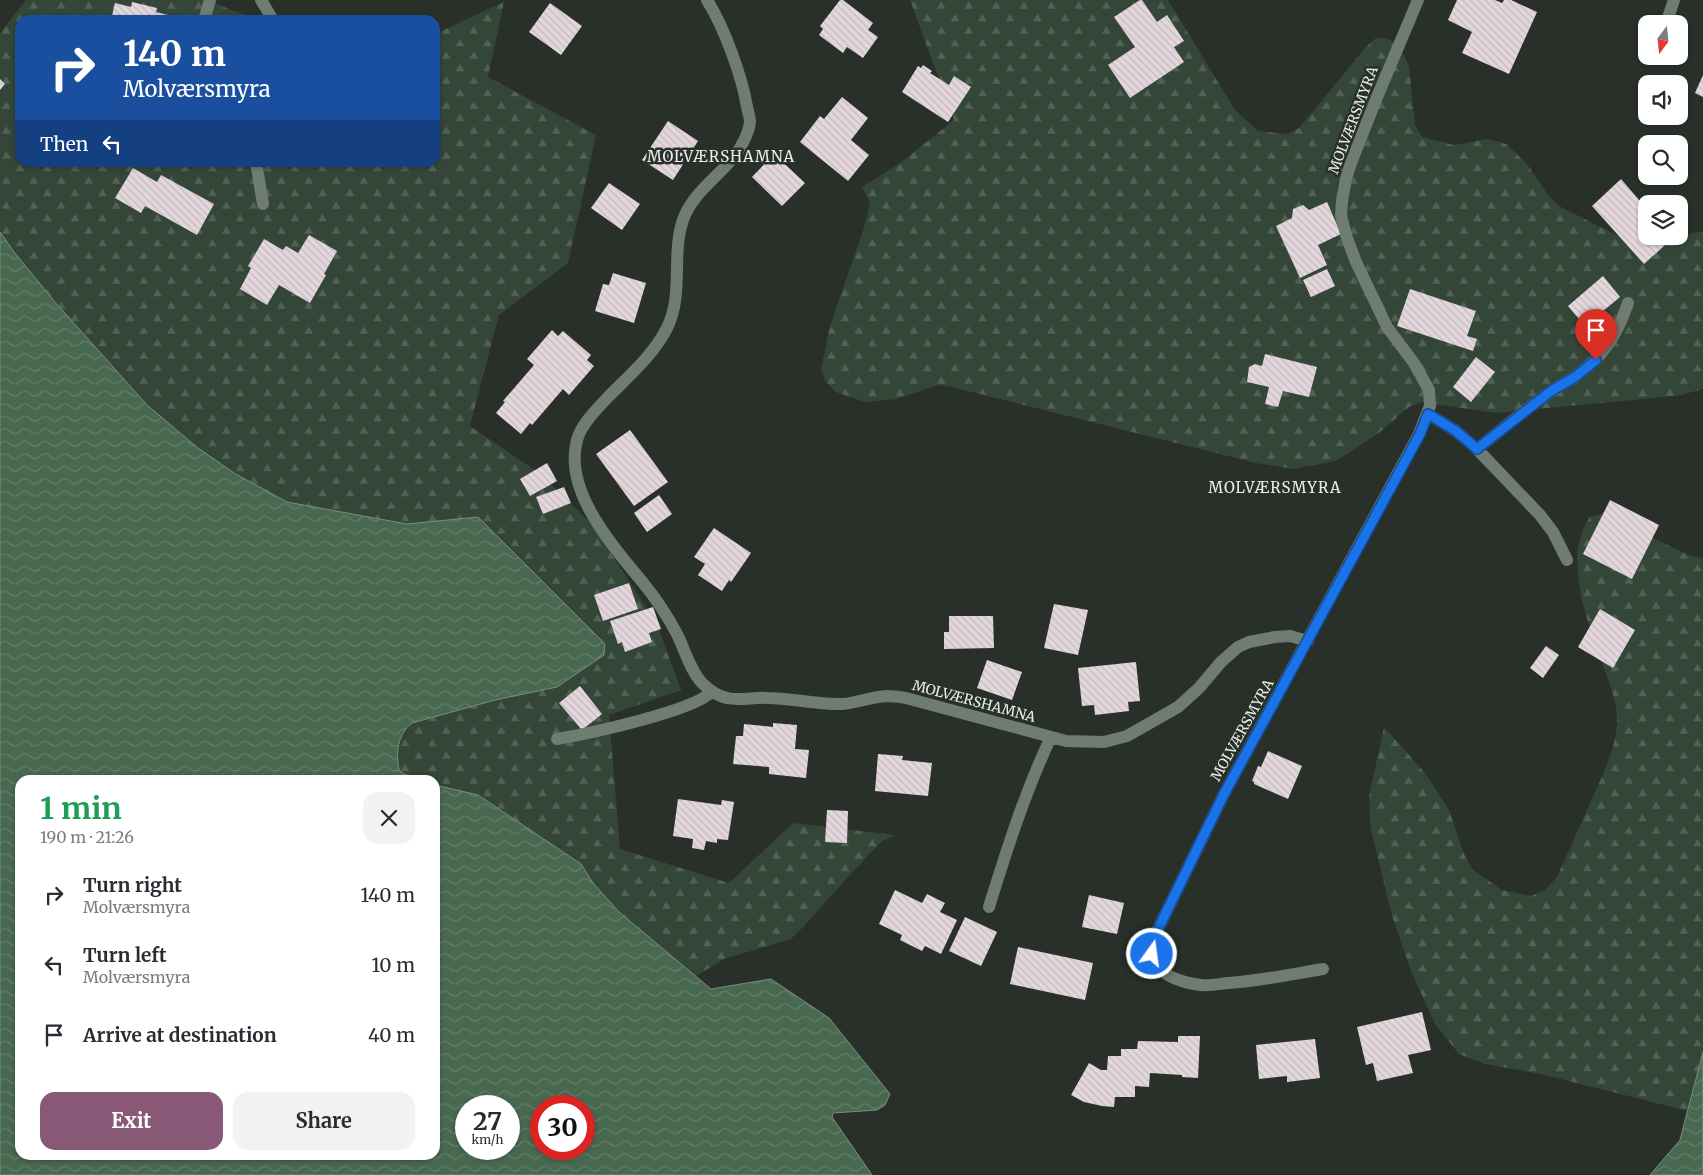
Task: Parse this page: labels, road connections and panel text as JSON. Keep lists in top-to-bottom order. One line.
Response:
{"streets":{"street":["MOLVÆRSMYRA","MOLVÆRSHAMNA"]},"crossings":[["MOLVÆRSMYRA","MOLVÆRSHAMNA"]],"districts":["MOLVÆRSHAMNA","MOLVÆRSMYRA"],"north":"bottom","page":{"turn":["140 m","Molværsmyra"],"then":"Then","heading":["1 min","190 m · 21:26"],"list":[{"name":"Turn right","note":"Molværsmyra","value":"140 m"},{"name":"Turn left","note":"Molværsmyra","value":"10 m"},{"name":"Arrive at destination","value":"40 m"}],"buttons":["Exit","Share"],"speed":"27 km/h","limit":"30"}}
